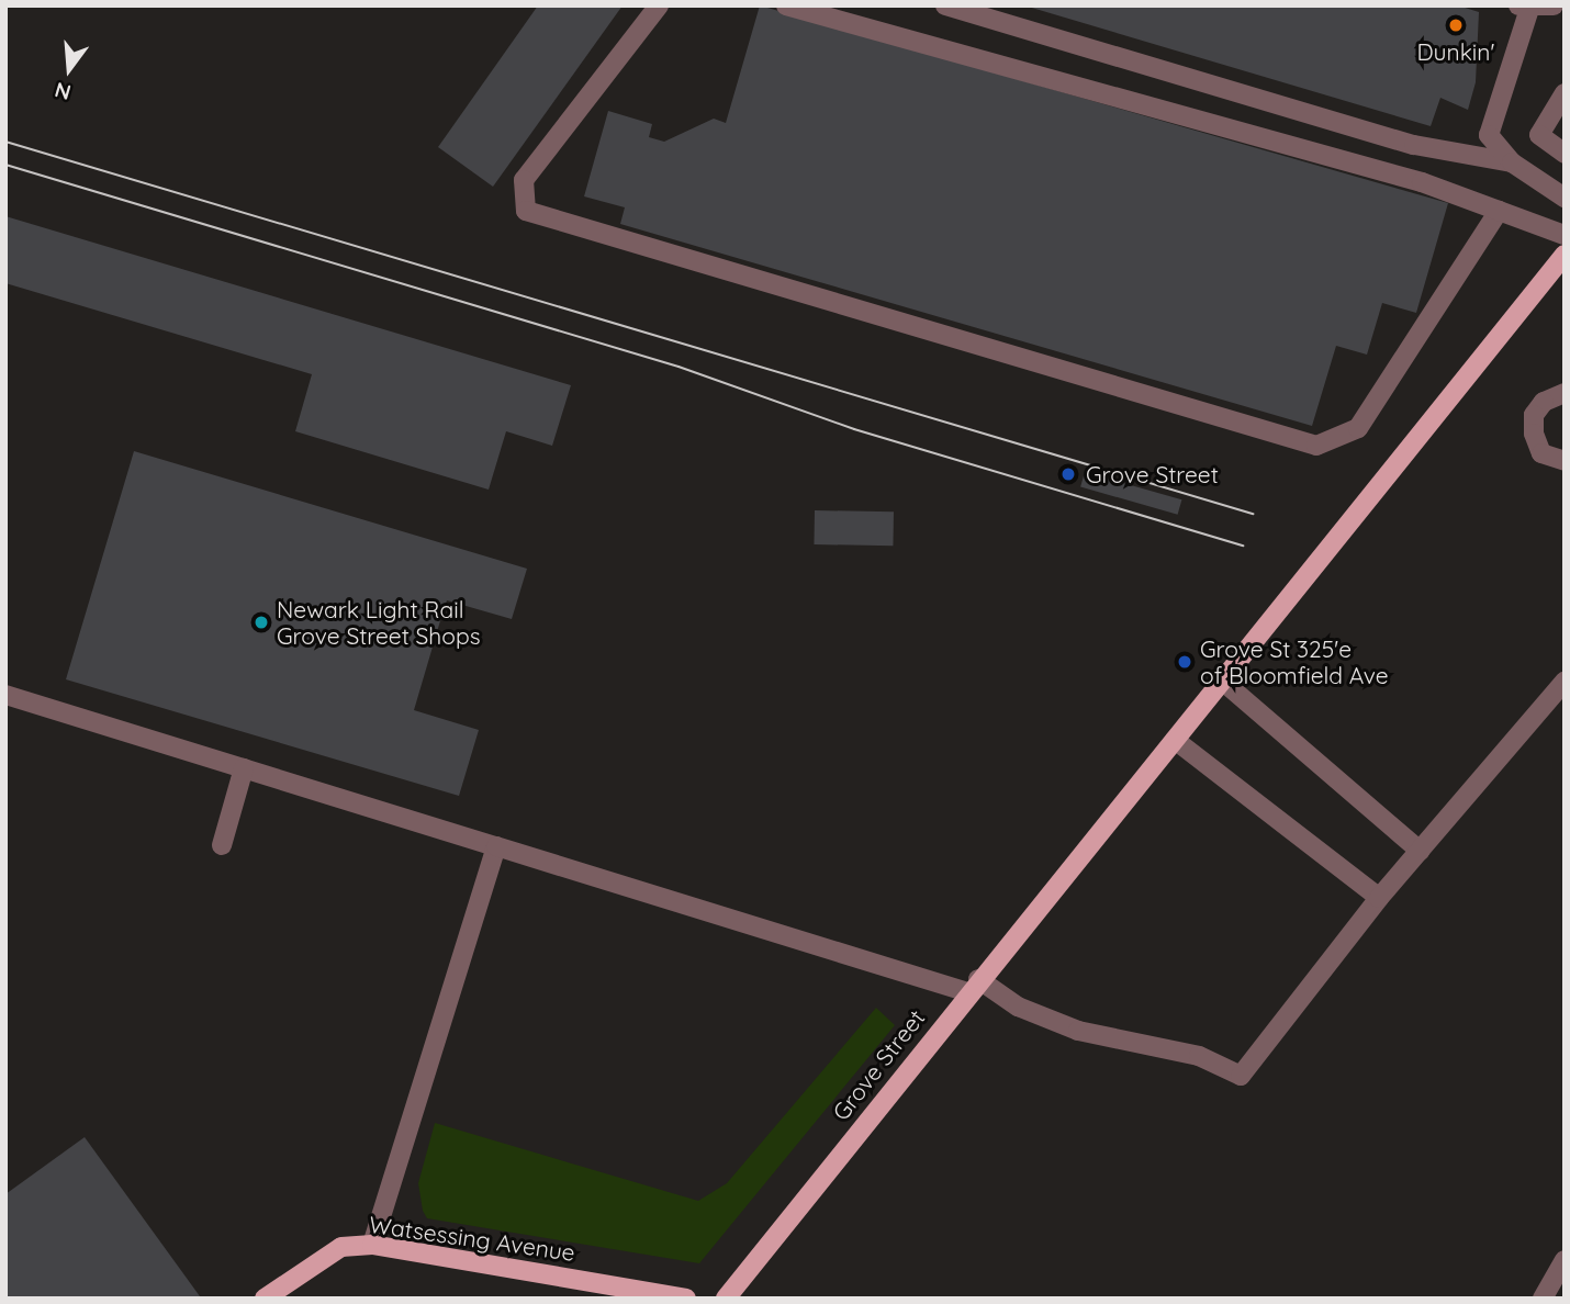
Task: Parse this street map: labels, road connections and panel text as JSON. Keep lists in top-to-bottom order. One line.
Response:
{"streets":{"main road":["Grove Street","Watsessing Avenue"]},"places":["Dunkin'","Grove Street","Newark Light Rail Grove Street Shops","Grove St 325'e of Bloomfield Ave"],"north":"bottom"}
